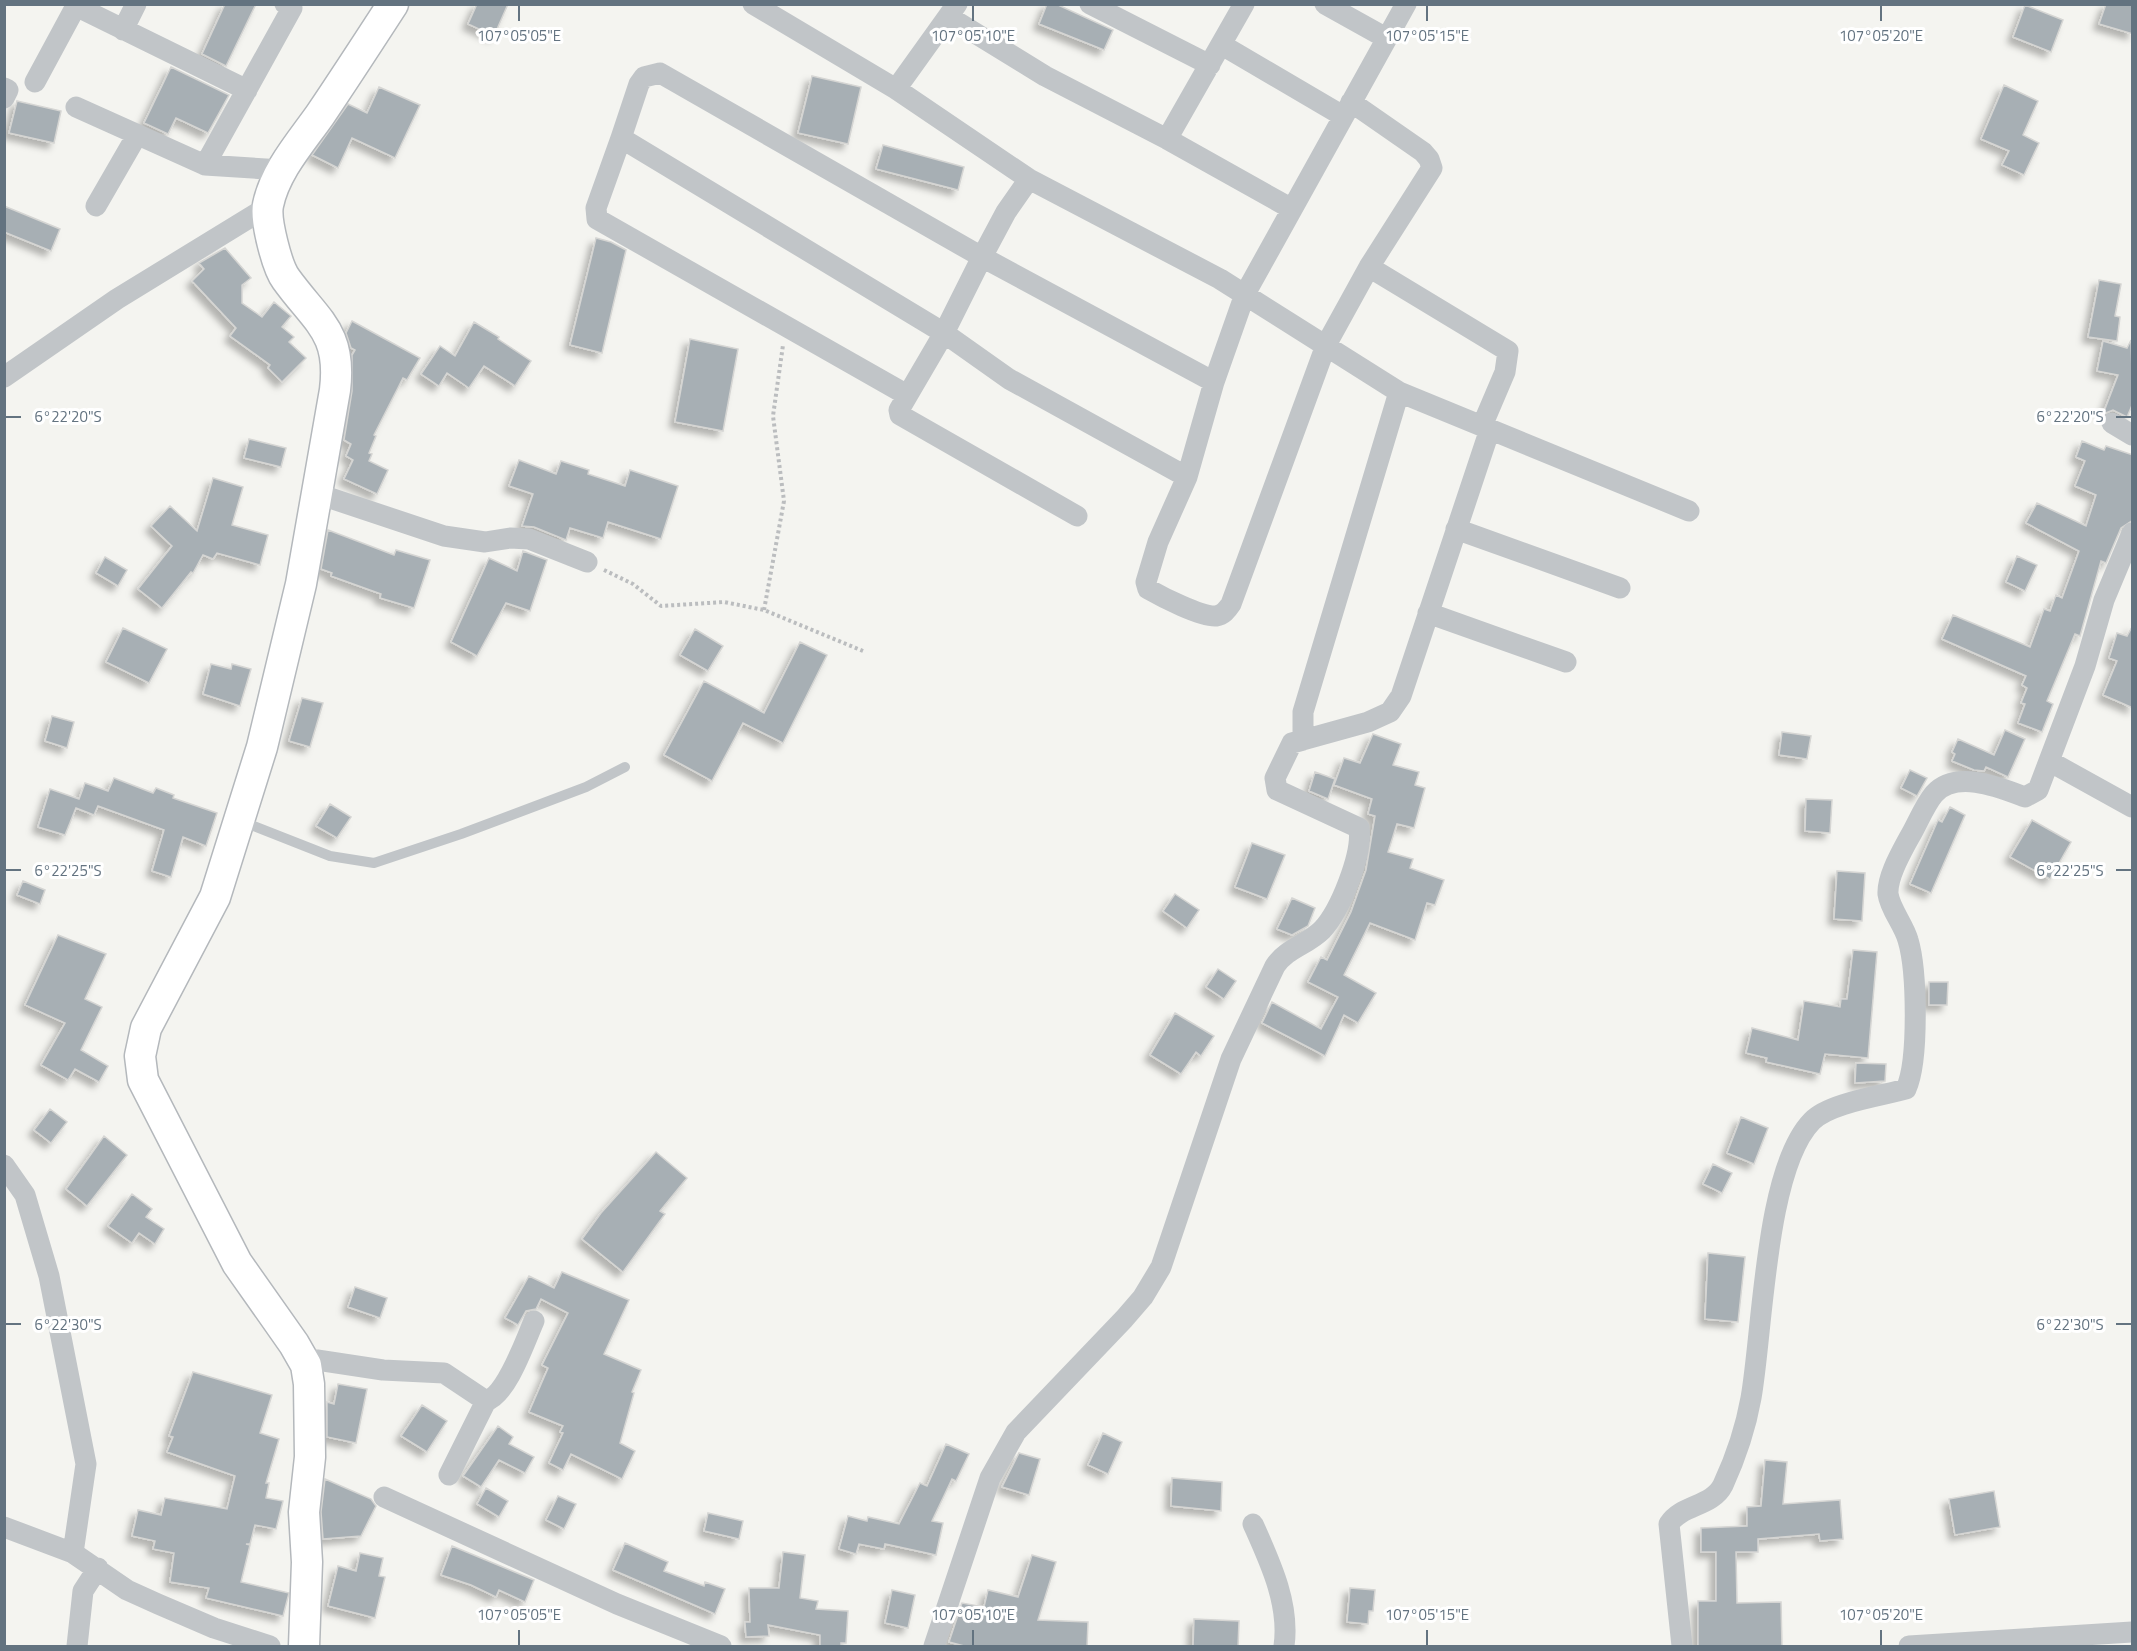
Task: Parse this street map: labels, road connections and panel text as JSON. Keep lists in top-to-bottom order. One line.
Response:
{"coordinates":["107°05'05\"E","107°05'10\"E","107°05'15\"E","107°05'20\"E","6°22'20\"S","6°22'25\"S","6°22'30\"S"]}
